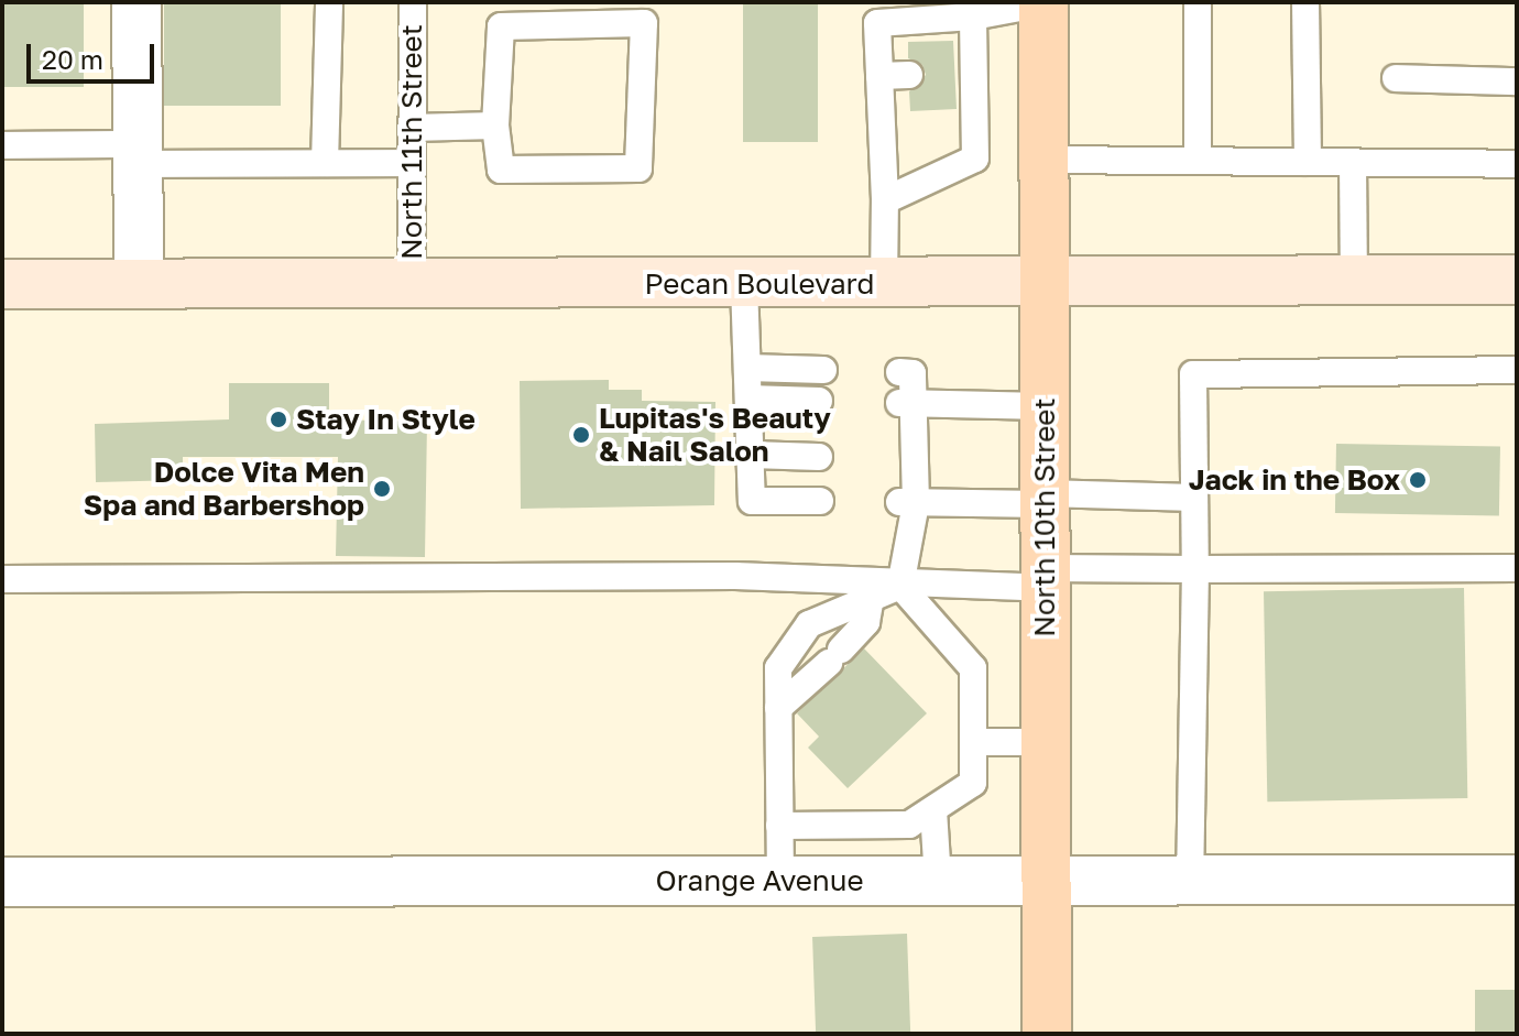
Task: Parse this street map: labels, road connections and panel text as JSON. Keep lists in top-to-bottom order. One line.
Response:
{"streets":{"main road":["Pecan Boulevard","North 10th Street"],"street":["Orange Avenue"],"lane":["North 11th Street"]},"crossings":[["North 11th Street","Pecan Boulevard"],["Pecan Boulevard","North 10th Street"],["North 10th Street","Orange Avenue"]],"places":["Stay In Style","Lupitas's Beauty & Nail Salon","Jack in the Box","Dolce Vita Men Spa and Barbershop"],"scale_bar":"20 m"}
